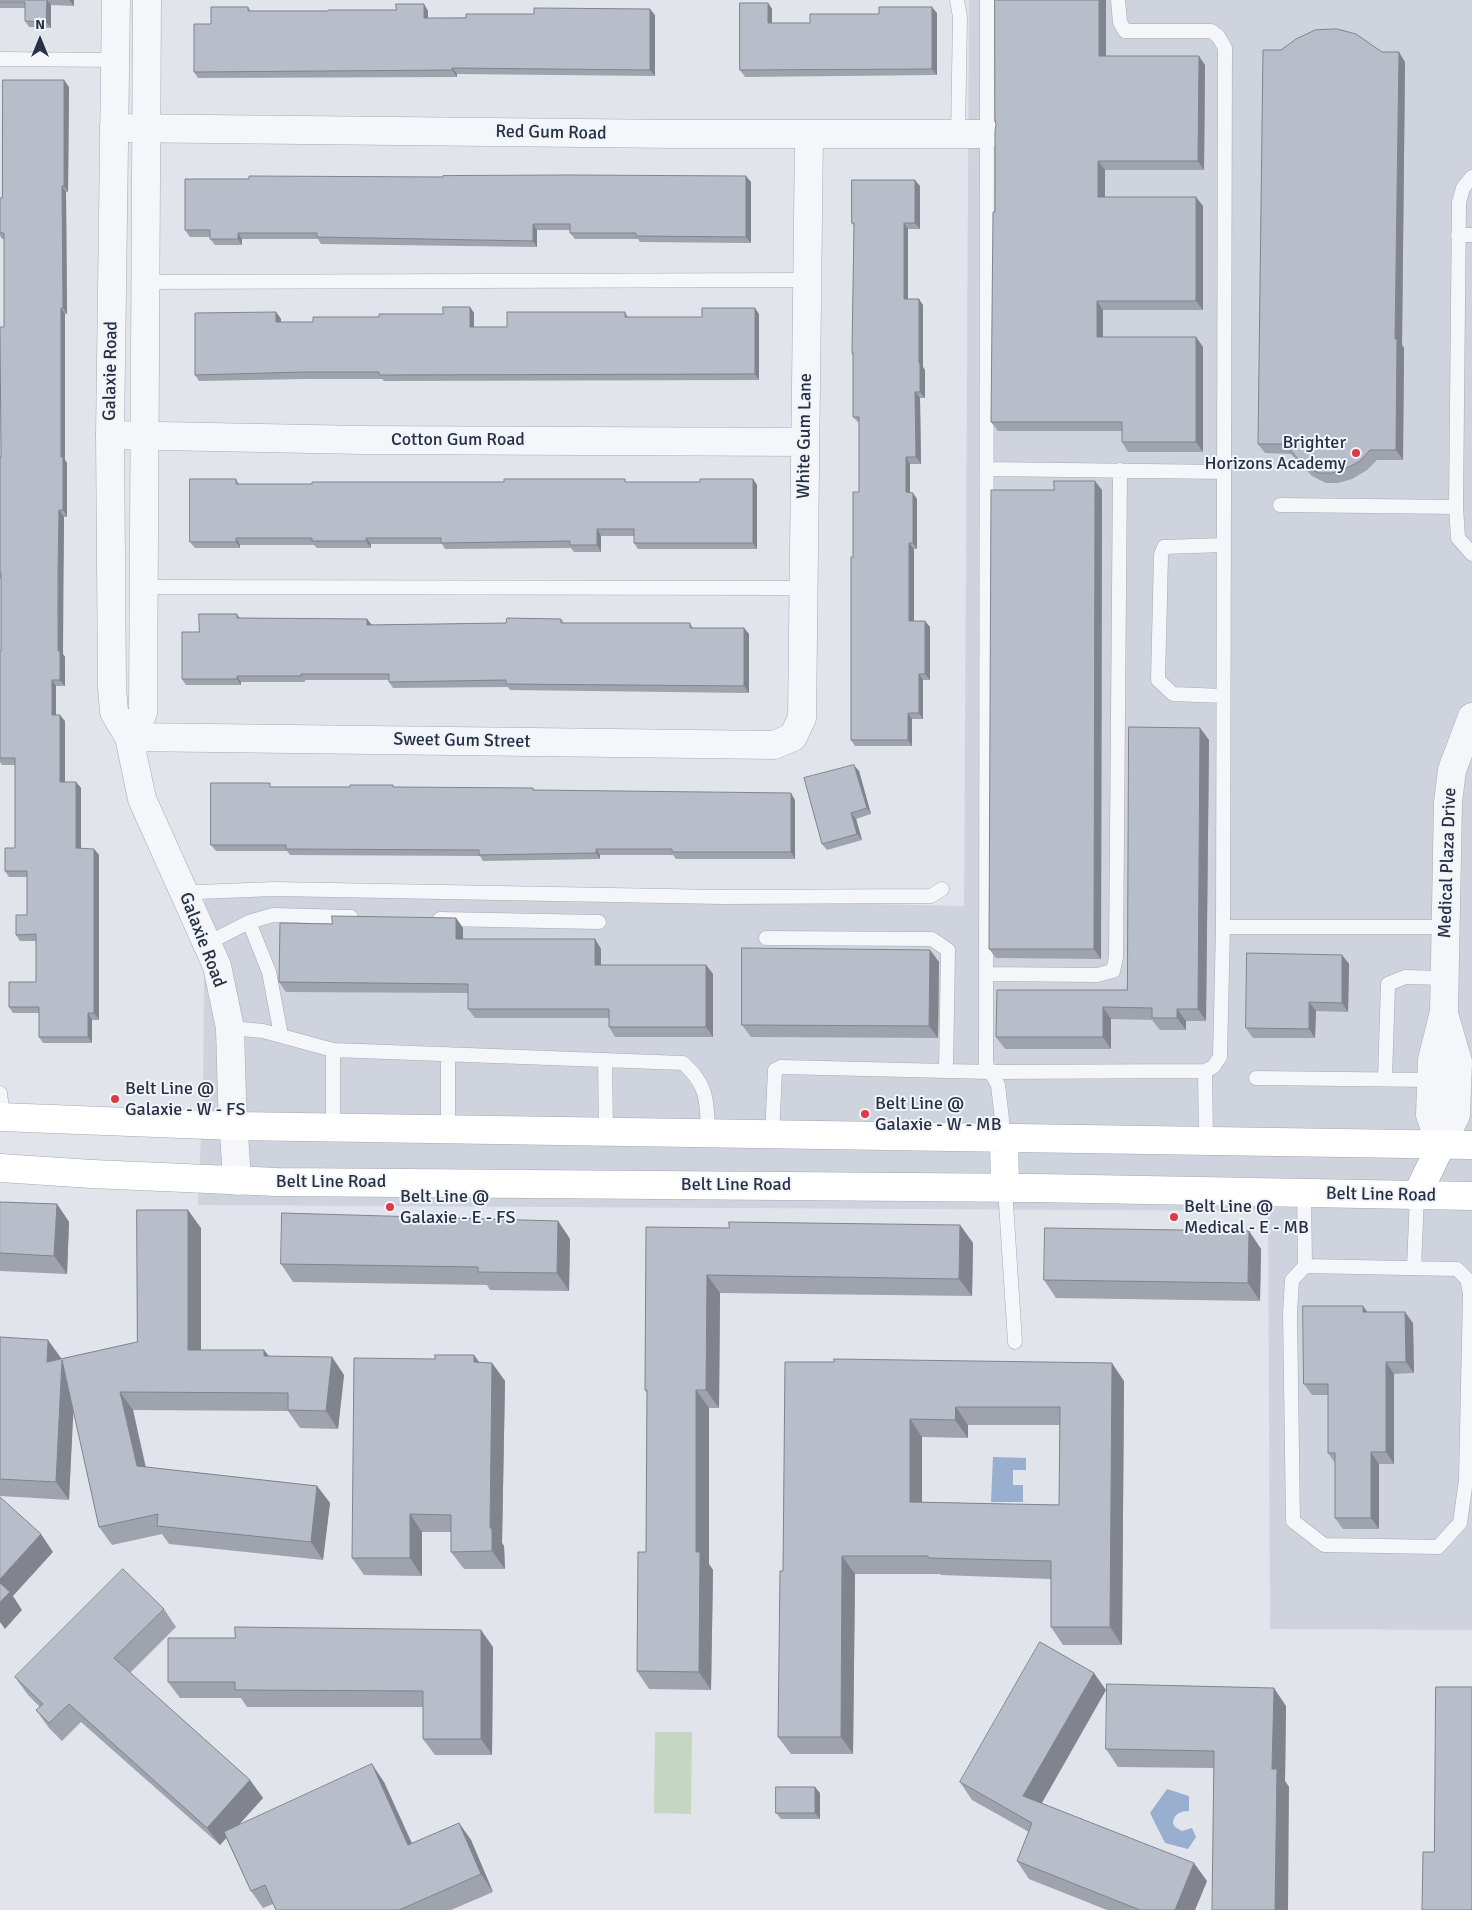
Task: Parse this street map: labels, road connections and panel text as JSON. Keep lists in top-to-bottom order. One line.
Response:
{"streets":{"main road":["Belt Line Road"],"street":["Red Gum Road","Galaxie Road","White Gum Lane","Cotton Gum Road","Sweet Gum Street","Medical Plaza Drive"]},"crossings":[["Red Gum Road","Galaxie Road"],["Red Gum Road","White Gum Lane"],["Galaxie Road","Cotton Gum Road"],["Galaxie Road","Sweet Gum Street"],["Galaxie Road","Belt Line Road"],["White Gum Lane","Cotton Gum Road"],["White Gum Lane","Sweet Gum Street"]],"places":["Brighter Horizons Academy","Belt Line @ Galaxie - W - FS","Belt Line @ Galaxie - W - MB","Belt Line @ Galaxie - E - FS","Belt Line @ Medical - E - MB"],"north":"top"}
